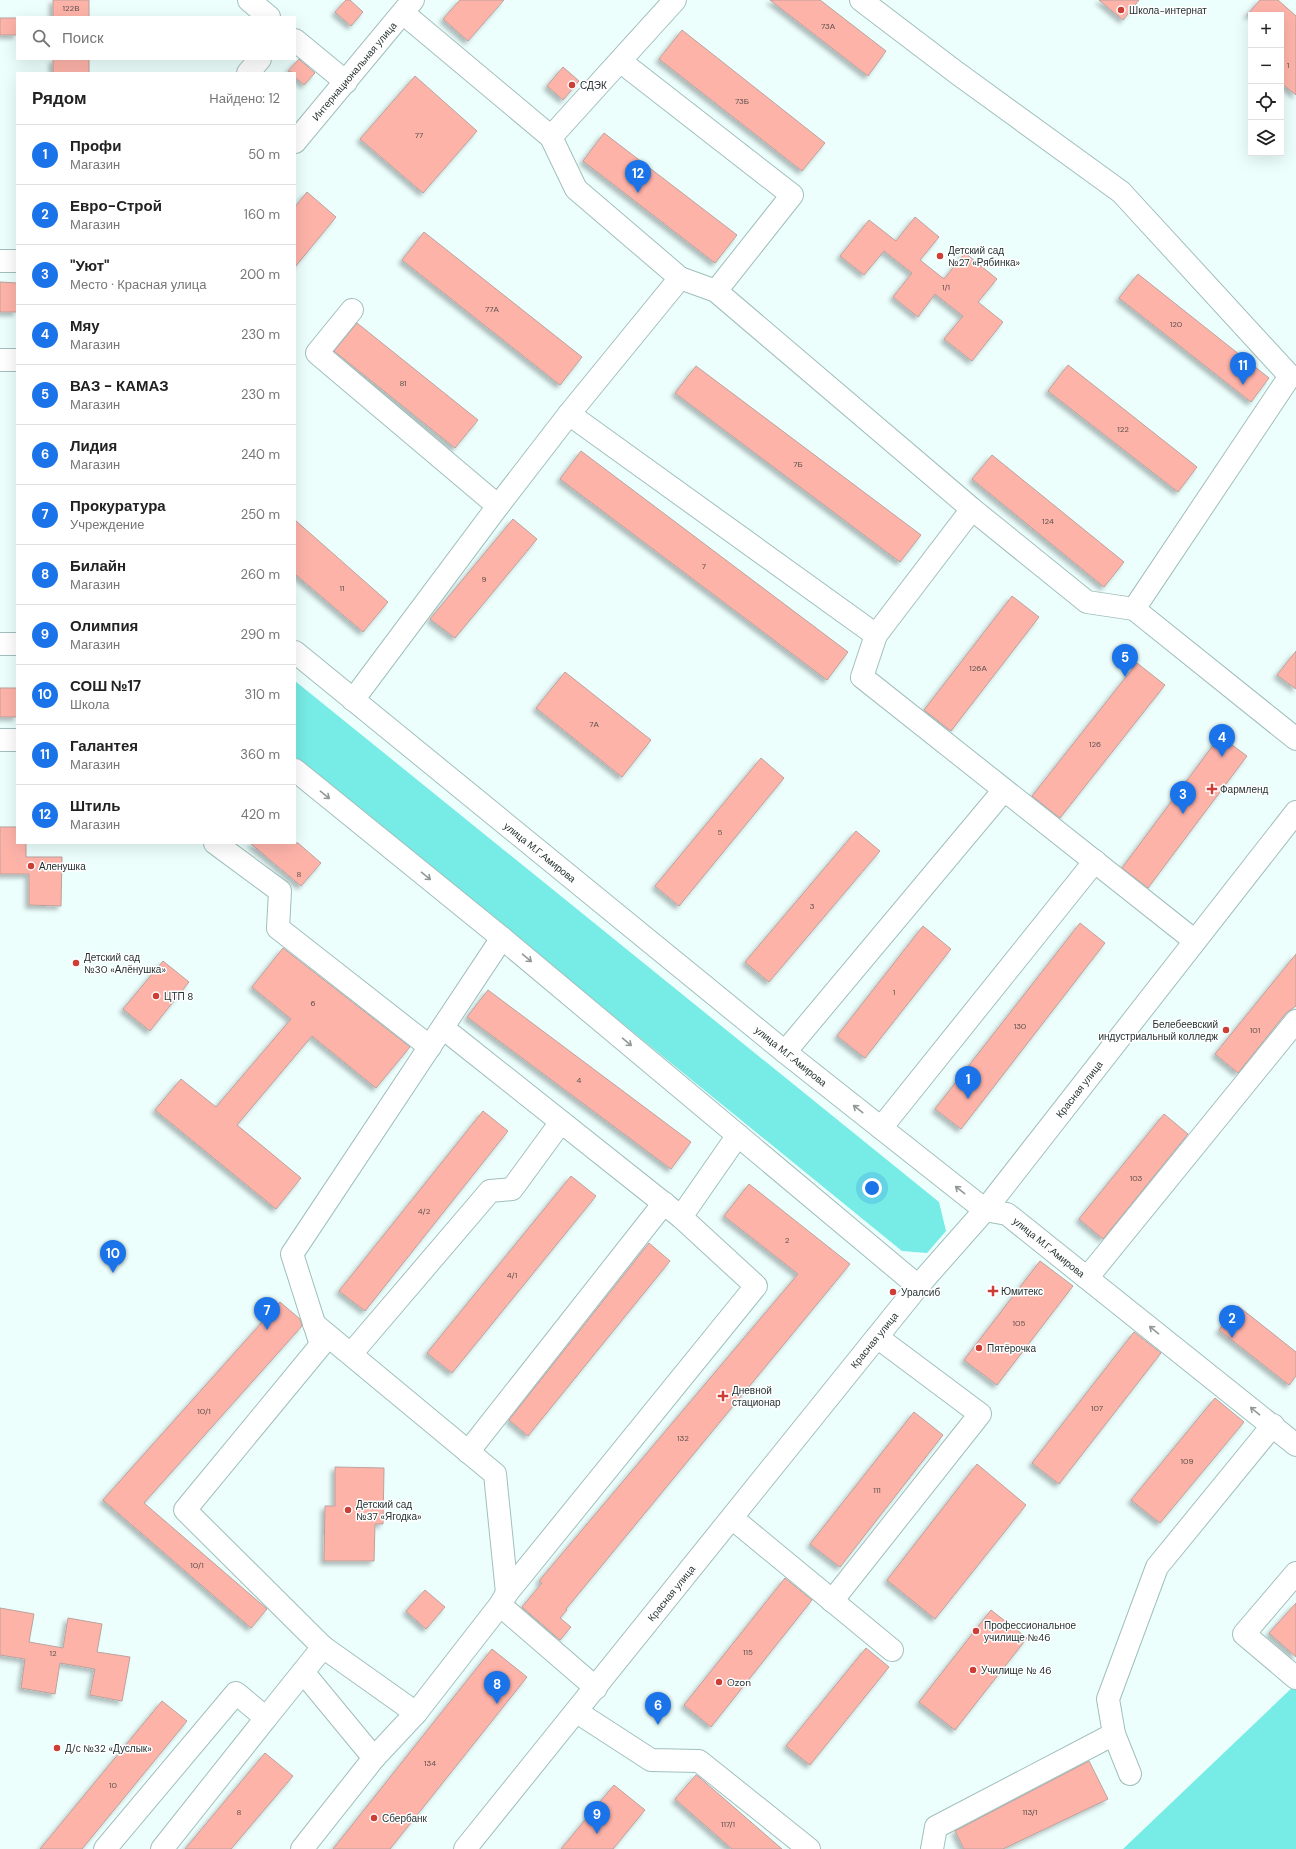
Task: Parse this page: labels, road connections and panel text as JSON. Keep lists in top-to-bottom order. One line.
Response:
{"streets":{"street":["Интернациональная улица","улица М.Г.Амирова","Красная улица"]},"crossings":[["улица М.Г.Амирова","Красная улица"]],"places":{"other":["Школа-интернат","СДЭК","Детский сад №27 «Рябинка»","Аленушка","Детский сад №30 «Алёнушка»","ЦТП 8","Белебеевский индустриальный колледж","Уралсиб","Пятёрочка","Детский сад №37 «Ягодка»","Профессиональное училище №46","Училище № 46","Ozon","Д/с №32 «Дуслык»","Сбербанк"],"health":["Фармленд","Юмитекс","Дневной стационар"]},"house_numbers":["122В","73А","1","73Б","77","1/1","77А","120","81","122","7Б","124","7","9","11","126А","7А","126","5","8","3","1","6","130","101","4","103","4/2","2","4/1","105","107","10/1","132","109","111","10/1","115","12","134","10","8","113/1","117/1"],"page":{"map_buttons":["+","−"],"search":"Поиск","heading":["Рядом","Найдено: 12"],"list":[{"mark":"1","name":"Профи","note":"Магазин","value":"50 m"},{"mark":"2","name":"Евро-Строй","note":"Магазин","value":"160 m"},{"mark":"3","name":"\"Уют\"","note":"Место · Красная улица","value":"200 m"},{"mark":"4","name":"Мяу","note":"Магазин","value":"230 m"},{"mark":"5","name":"ВАЗ - КАМАЗ","note":"Магазин","value":"230 m"},{"mark":"6","name":"Лидия","note":"Магазин","value":"240 m"},{"mark":"7","name":"Прокуратура","note":"Учреждение","value":"250 m"},{"mark":"8","name":"Билайн","note":"Магазин","value":"260 m"},{"mark":"9","name":"Олимпия","note":"Магазин","value":"290 m"},{"mark":"10","name":"СОШ №17","note":"Школа","value":"310 m"},{"mark":"11","name":"Галантея","note":"Магазин","value":"360 m"},{"mark":"12","name":"Штиль","note":"Магазин","value":"420 m"}],"pins":["12","11","5","4","3","1","10","7","2","8","6","9"]}}
